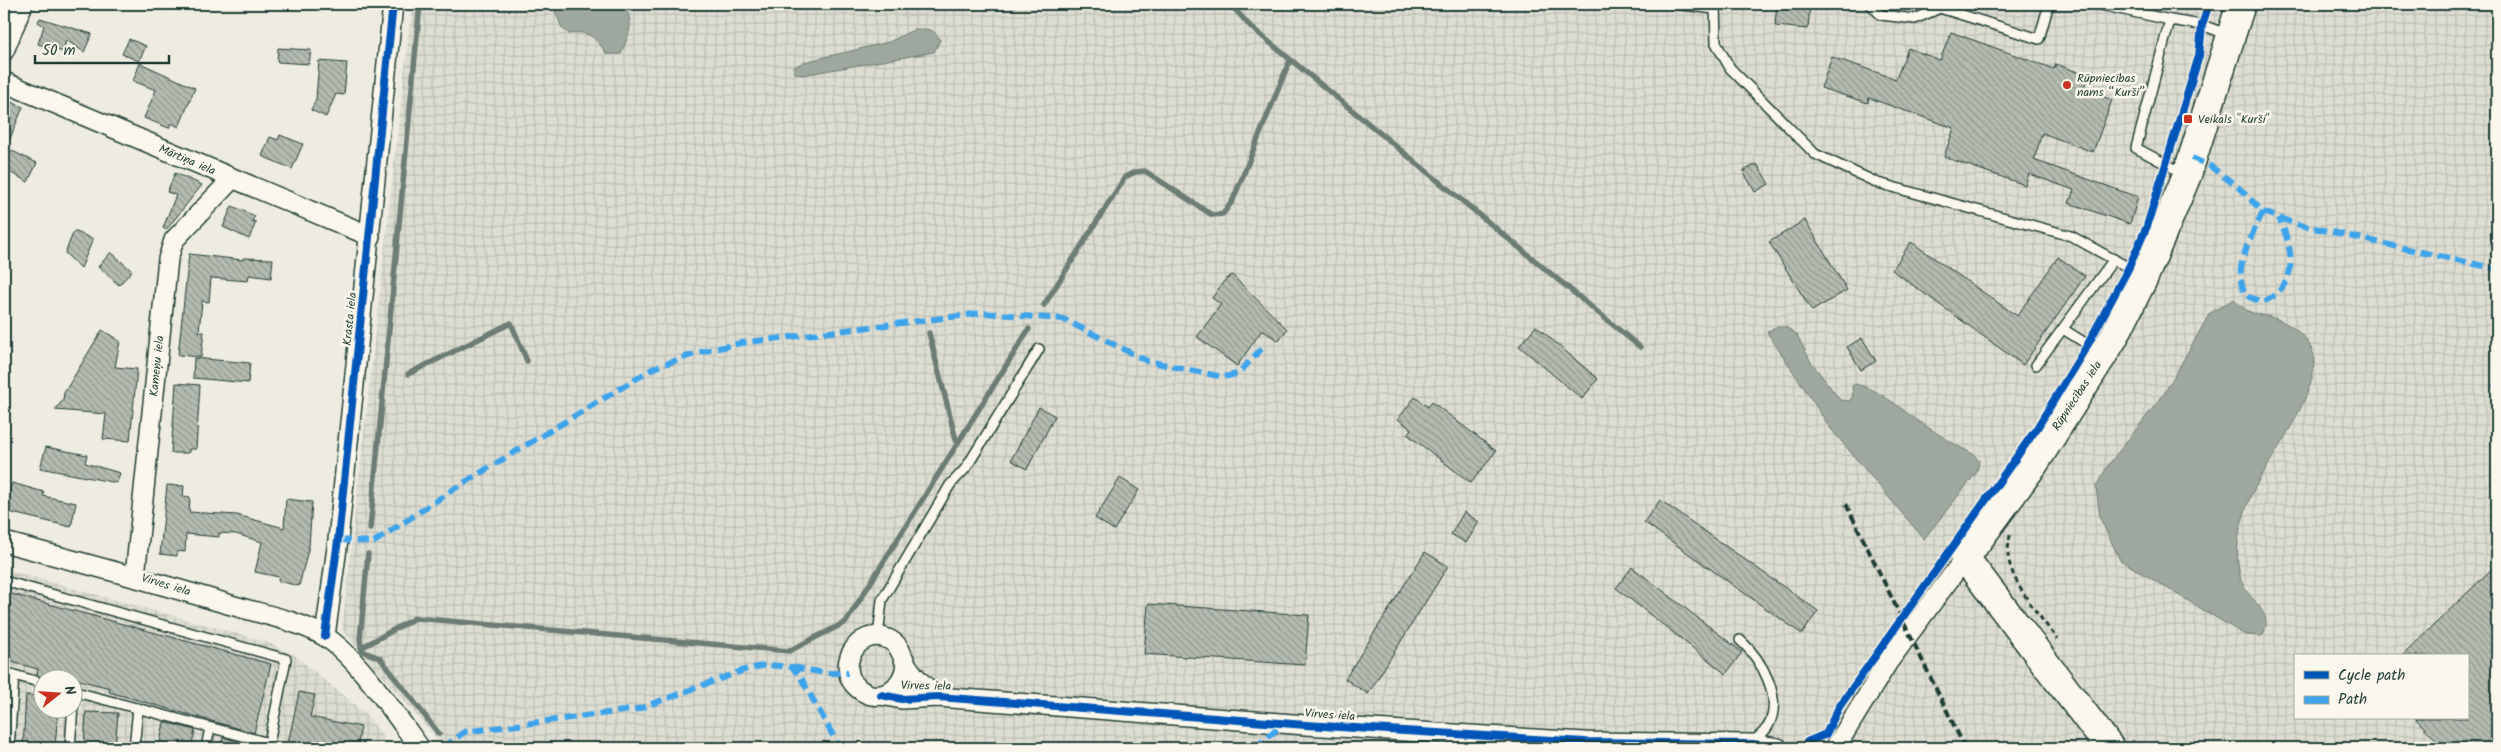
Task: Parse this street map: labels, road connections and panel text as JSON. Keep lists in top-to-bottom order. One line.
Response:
{"streets":{"main road":["Rūpniecības iela"],"street":["Mārtiņa iela","Krasta iela","Kameņu iela","Virves iela"]},"crossings":[["Mārtiņa iela","Krasta iela"],["Mārtiņa iela","Kameņu iela"],["Krasta iela","Virves iela"],["Kameņu iela","Virves iela"]],"places":{"other":["Rūpniecības nams “Kurši”"],"transit":["Veikals \"Kurši\""]},"legend":["Cycle path","Path"],"scale_bar":"50 m","north":"right"}
